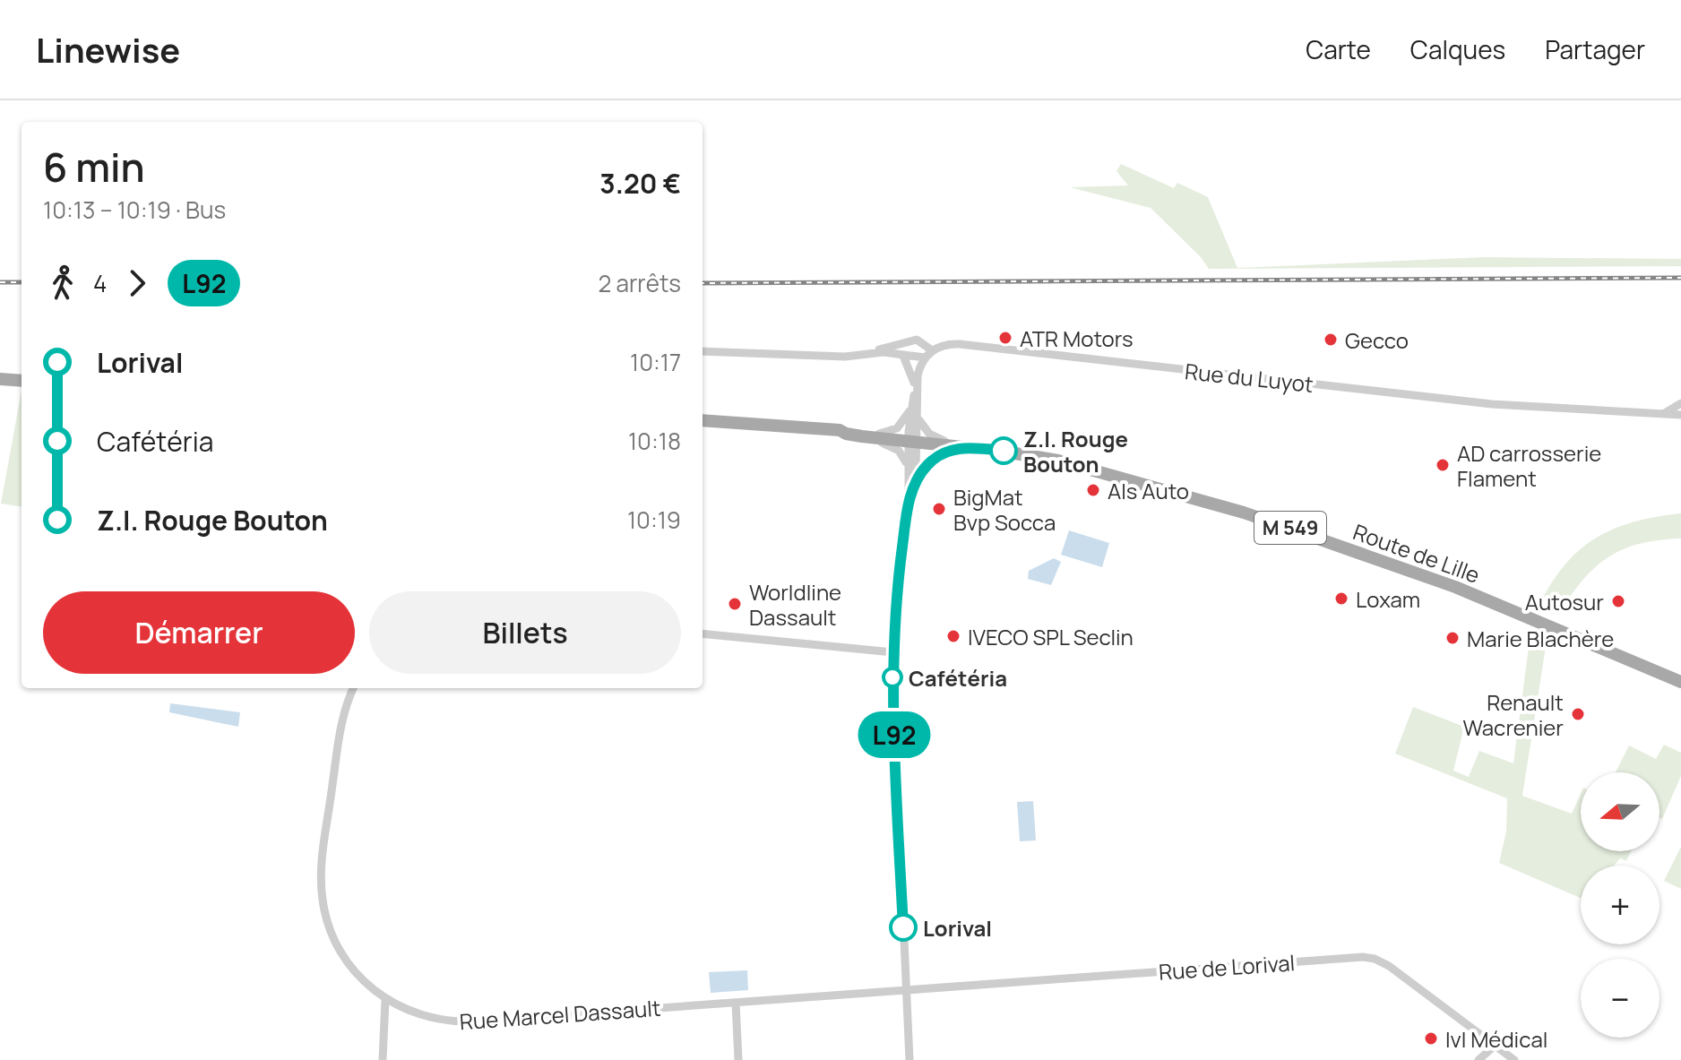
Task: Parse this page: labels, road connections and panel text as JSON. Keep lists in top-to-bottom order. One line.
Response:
{"streets":{"main road":["M 549","Route de Lille"],"street":["Rue du Luyot","Rue de Lorival","Rue Marcel Dassault"]},"crossings":[["M 549","Route de Lille"],["Rue de Lorival","Rue Marcel Dassault"]],"places":["ATR Motors","Gecco","Z.I. Rouge Bouton","AD carrosserie Flament","Als Auto","BigMat Bvp Socca","Loxam","Autosur","Worldline Dassault","IVECO SPL Seclin","Marie Blachère","Cafétéria","Renault Wacrenier","Lorival","lvl Médical"],"lines":["bus line L92"],"north":"left","page":{"header":"Linewise","nav":["Carte","Calques","Partager"],"on_map":"L92","heading":["6 min","10:13 – 10:19 · Bus","3.20 €"],"legs":["4","L92","2 arrêts"],"list":[{"name":"Lorival","value":"10:17"},{"name":"Cafétéria","value":"10:18"},{"name":"Z.I. Rouge Bouton","value":"10:19"}],"buttons":["Démarrer","Billets"],"map_buttons":["+","−"]}}
